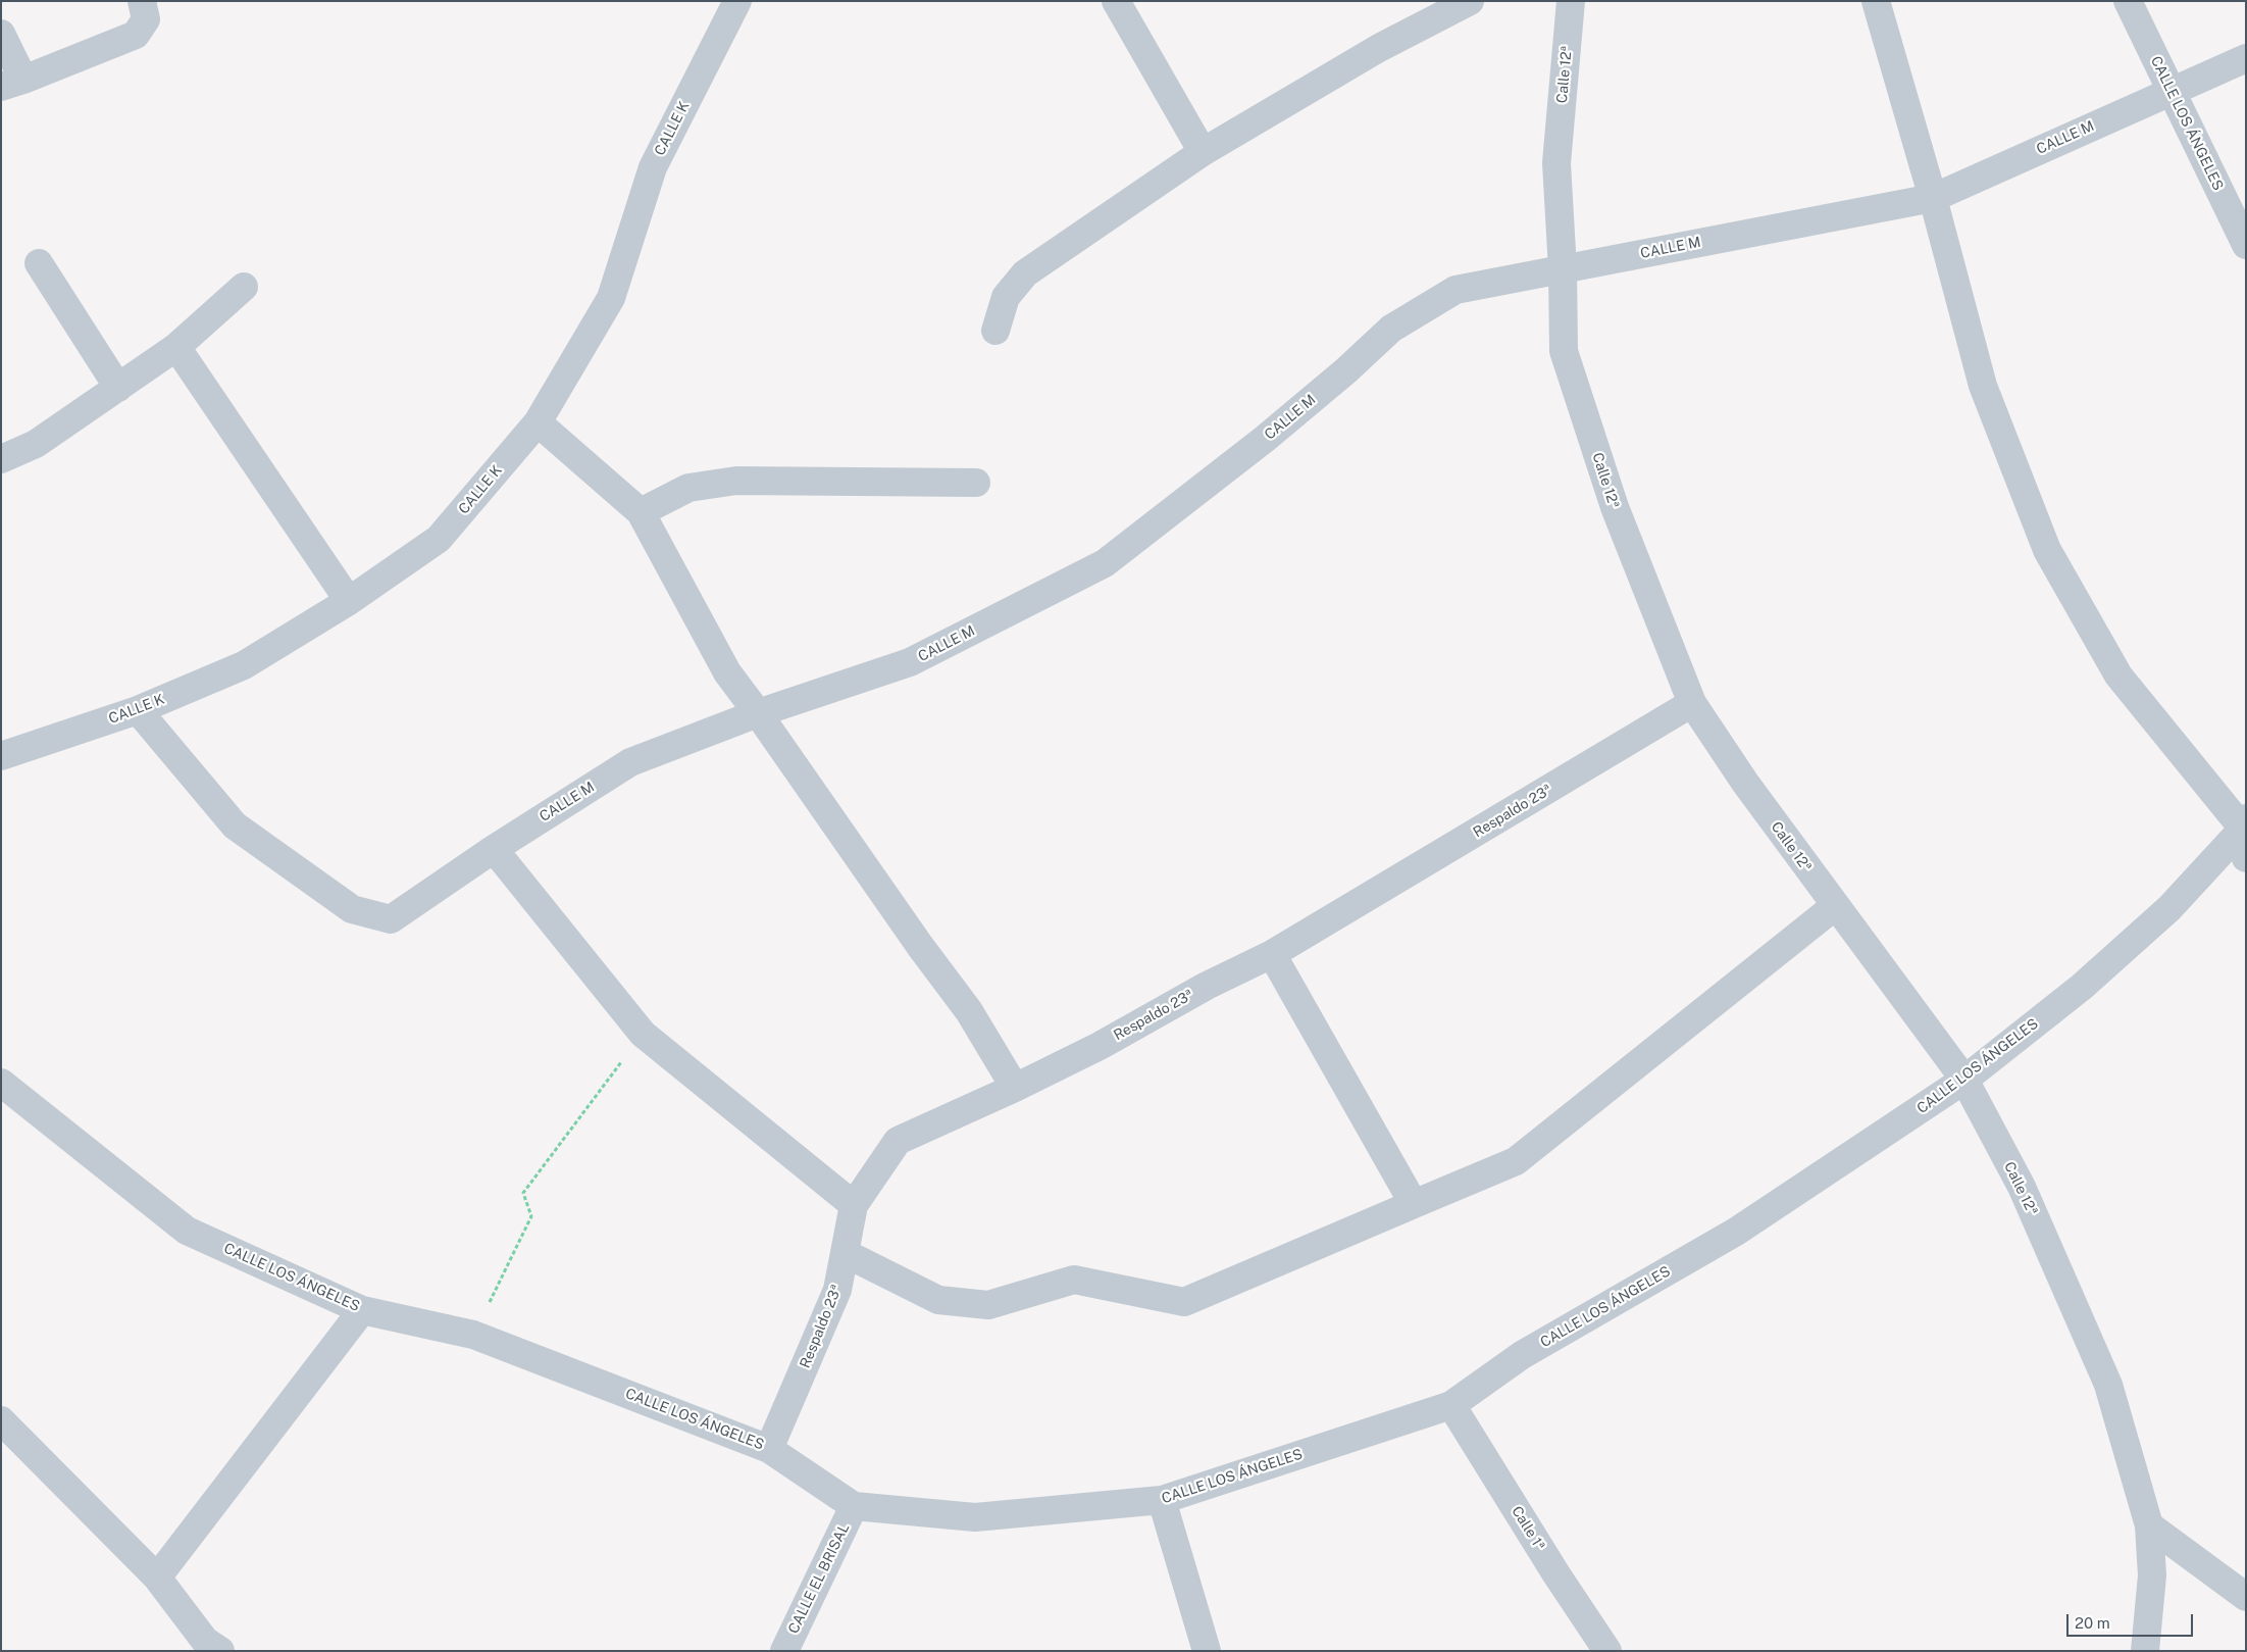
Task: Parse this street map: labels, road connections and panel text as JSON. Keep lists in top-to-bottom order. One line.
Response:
{"streets":{"street":["Calle 12ª","CALLE LOS ÁNGELES","CALLE K","CALLE M","Respaldo 23ª","Calle 1ª","CALLE EL BRISAL"]},"crossings":[["Calle 12ª","CALLE LOS ÁNGELES"],["Calle 12ª","CALLE M"],["Calle 12ª","Respaldo 23ª"],["CALLE LOS ÁNGELES","CALLE M"],["CALLE LOS ÁNGELES","Respaldo 23ª"],["CALLE LOS ÁNGELES","Calle 1ª"],["CALLE LOS ÁNGELES","CALLE EL BRISAL"],["CALLE K","CALLE M"]],"scale_bar":"20 m"}
